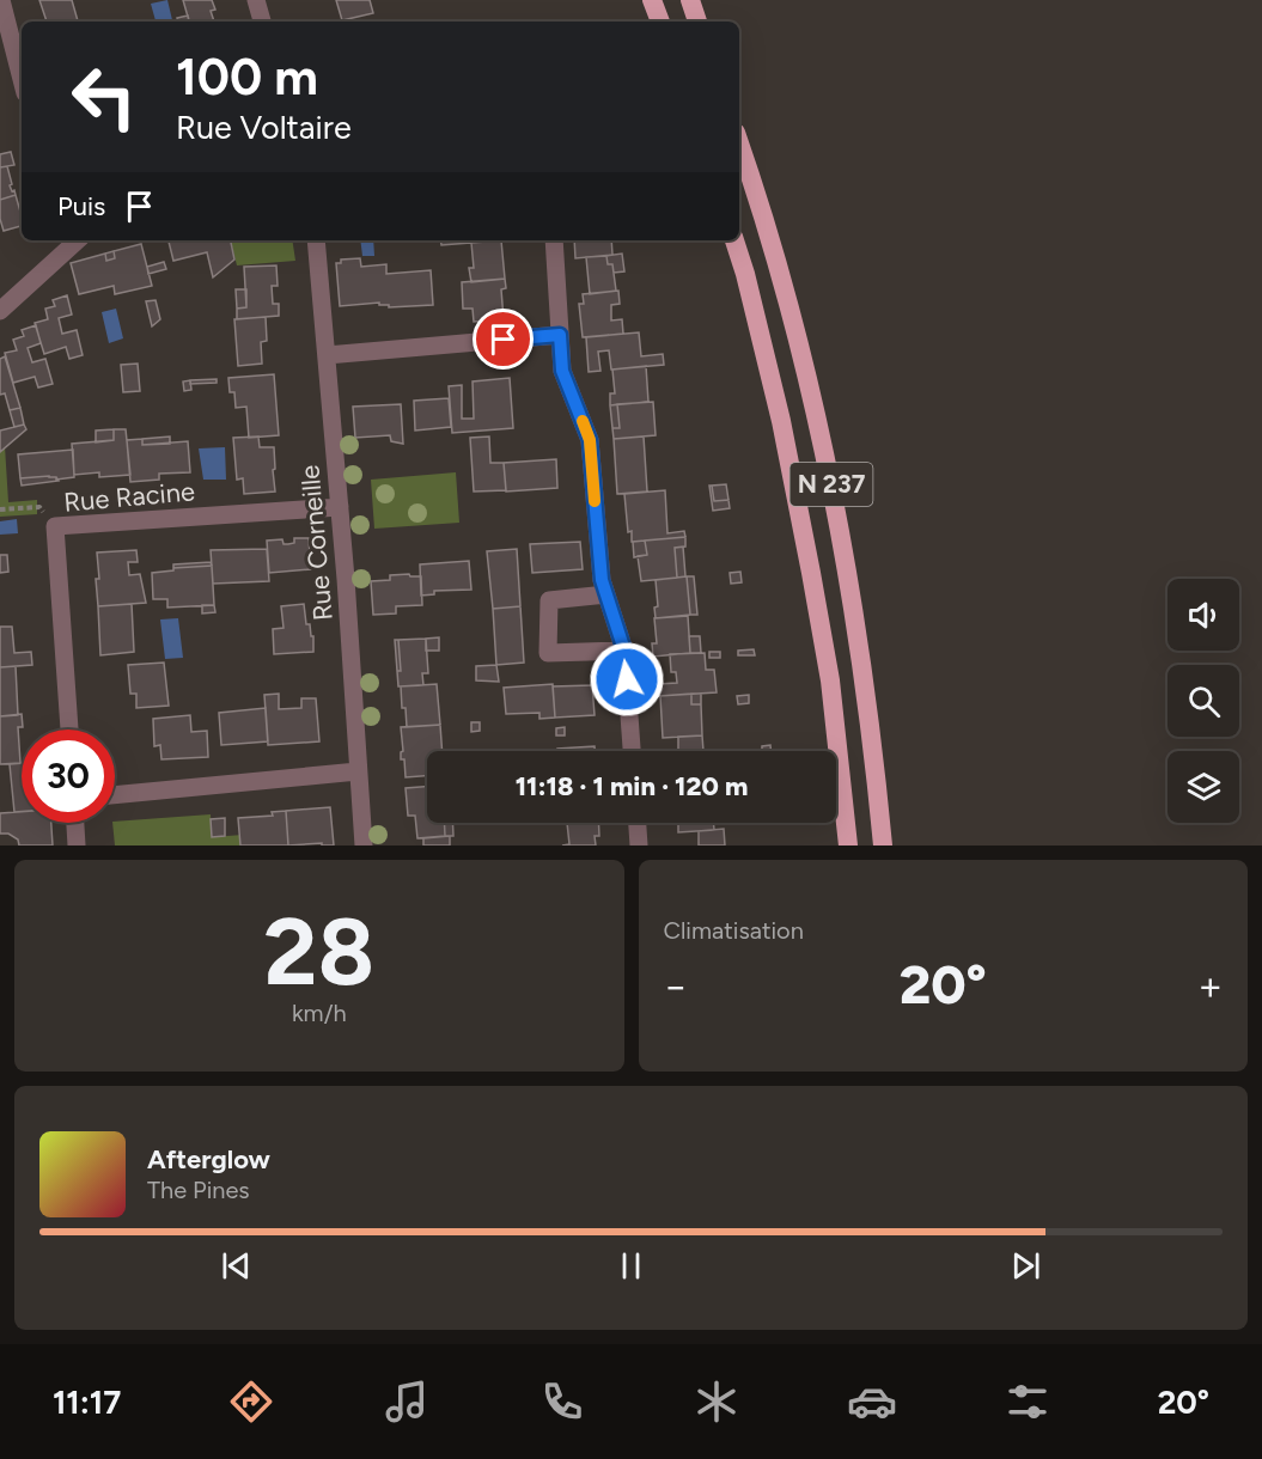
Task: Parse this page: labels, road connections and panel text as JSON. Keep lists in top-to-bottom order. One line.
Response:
{"streets":{"highway":["N 237"],"street":["Rue Racine","Rue Corneille"]},"crossings":[["Rue Racine","Rue Corneille"]],"page":{"turn":["100 m","Rue Voltaire"],"then":"Puis","limit":"30","trip":"11:18 · 1 min · 120 m","tile":[["28","km/h"],"Climatisation"],"heat":["−","20°","+"],"song":["Afterglow","The Pines"],"tabs":["11:17","20°"]}}
